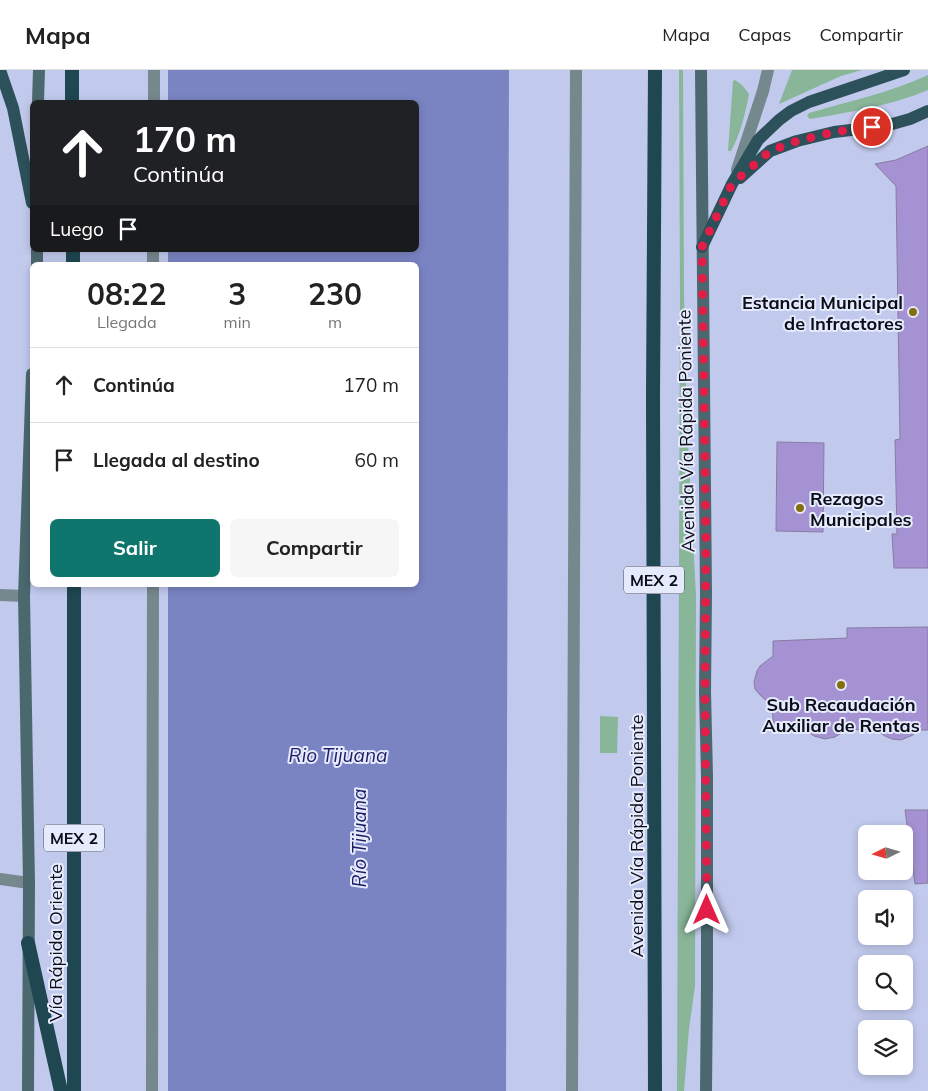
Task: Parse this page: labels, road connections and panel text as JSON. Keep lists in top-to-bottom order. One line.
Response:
{"streets":{"highway":["Avenida Vía Rápida Poniente","MEX 2","Vía Rápida Oriente"]},"water":["Rio Tijuana","Río Tijuana"],"places":["Estancia Municipal de Infractores","Rezagos Municipales","Sub Recaudación Auxiliar de Rentas"],"north":"left","page":{"header":"Mapa","nav":["Mapa","Capas","Compartir"],"turn":["170 m","Continúa"],"then":"Luego","eta":["08:22","Llegada","3","min","230","m"],"list":[{"name":"Continúa","value":"170 m"},{"name":"Llegada al destino","value":"60 m"}],"buttons":["Salir","Compartir"]}}
